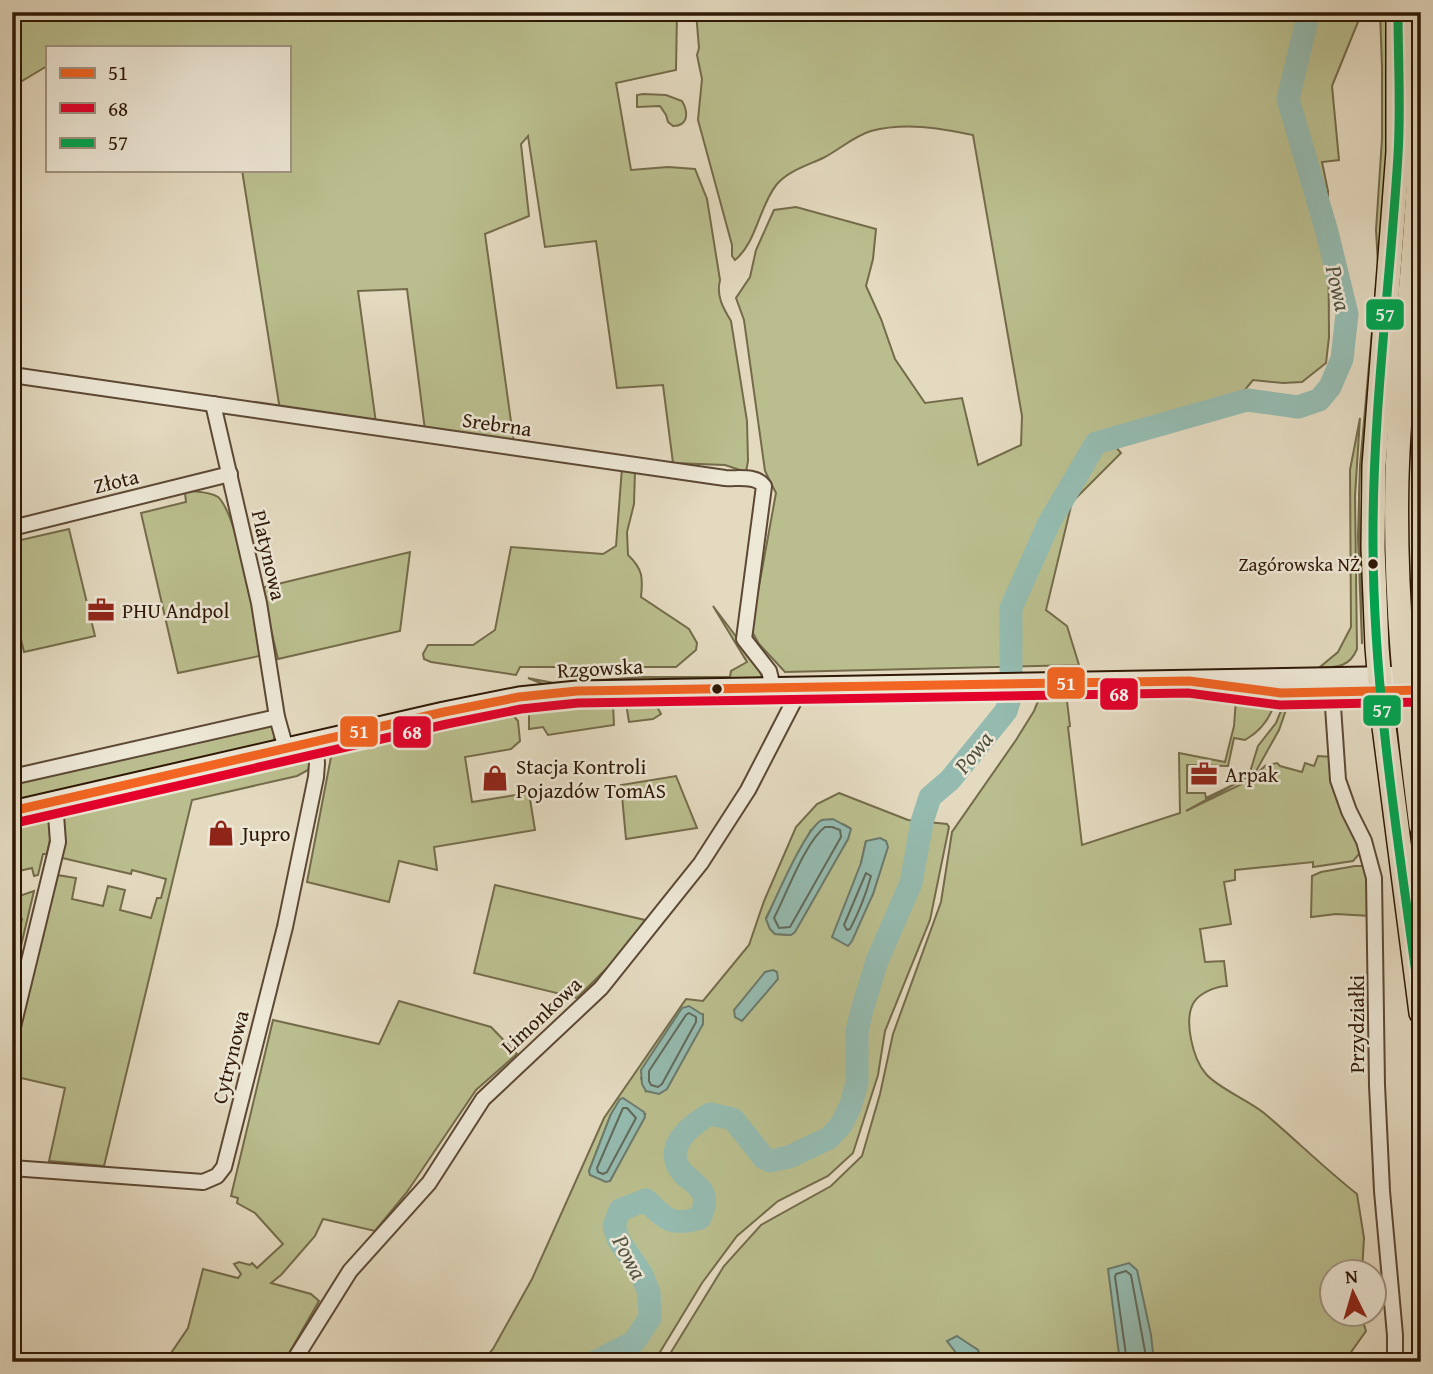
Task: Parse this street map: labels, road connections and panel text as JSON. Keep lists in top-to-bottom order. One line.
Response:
{"streets":{"street":["Srebrna","Złota","Platynowa","Rzgowska","Limonkowa","Przydziałki","Cytrynowa"]},"crossings":[["Srebrna","Platynowa"],["Srebrna","Rzgowska"],["Złota","Platynowa"],["Platynowa","Rzgowska"],["Rzgowska","Limonkowa"],["Rzgowska","Cytrynowa"]],"water":["Powa"],"places":{"other":["Zagórowska NŻ"],"office":["PHU Andpol","Arpak"],"shop":["Stacja Kontroli Pojazdów TomAS","Jupro"]},"lines":["transit line 57","transit line 51","transit line 68"],"legend":["51","68","57"],"north":"top"}
